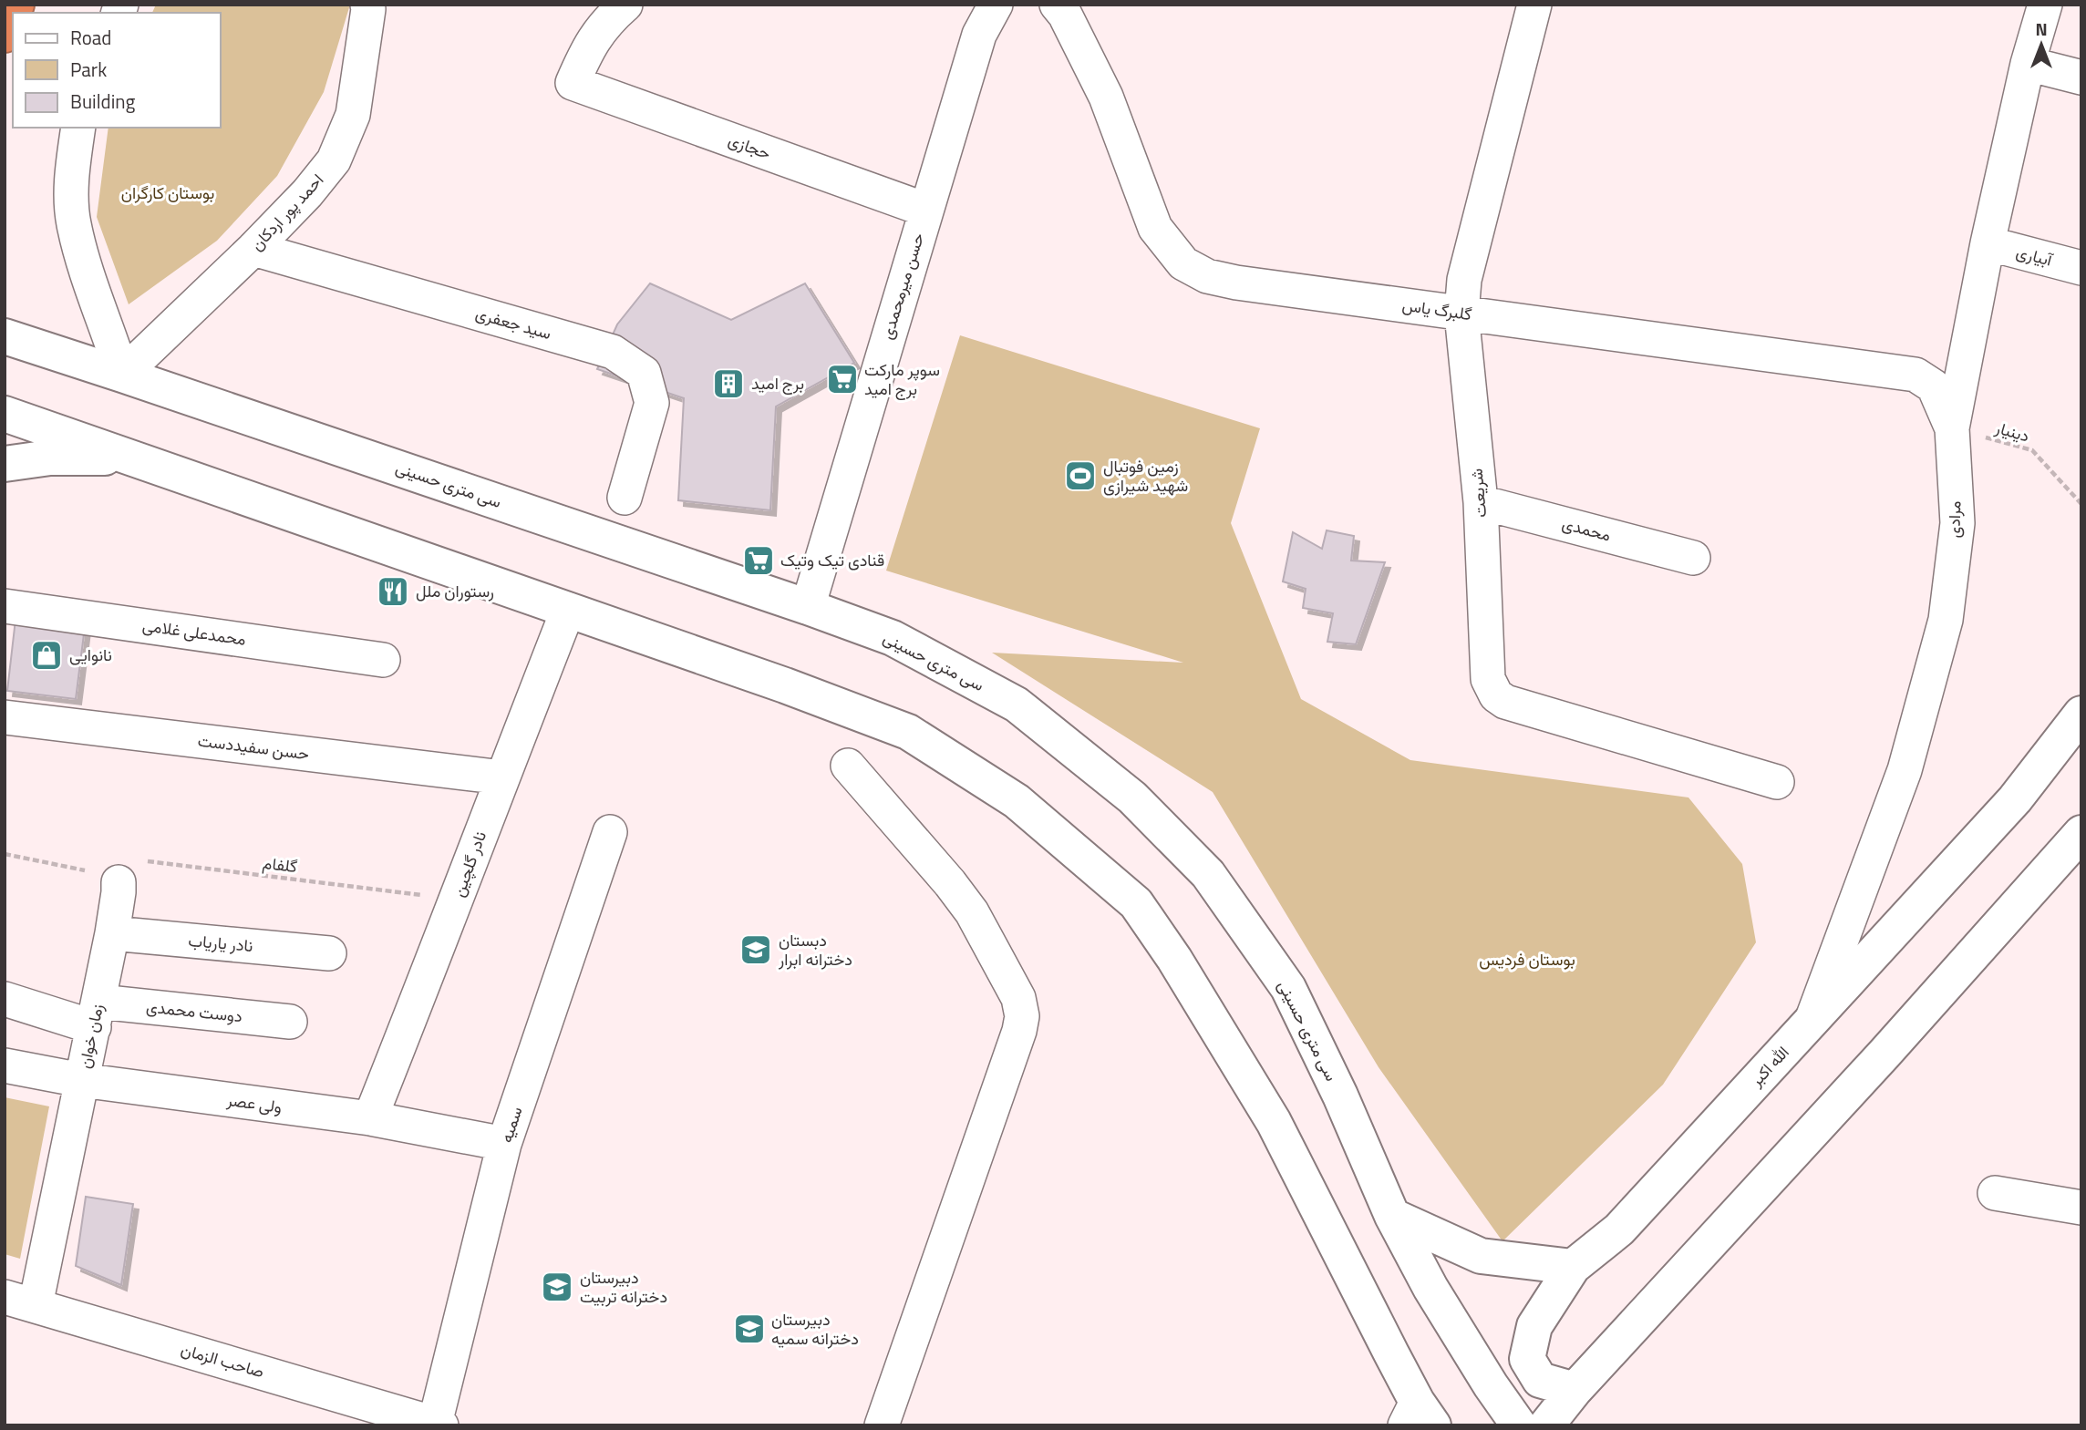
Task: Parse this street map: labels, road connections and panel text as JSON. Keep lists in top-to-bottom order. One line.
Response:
{"streets":{"main road":["سی متری حسینی","الله اکبر"],"street":["حجازی","احمد پور اردکان","آبیاری","حسن میرمحمدی","گلبرگ یاس","سید جعفری","شریعت","مرادی","محمدی","محمدعلی غلامی","حسن سفیددست","نادر گلچین","نادر یاریاب","دوست محمدی","زمان خوان","ولی عصر","سمیه","صاحب الزمان"],"path":["دینیار","گلفام"]},"crossings":[["حجازی","حسن میرمحمدی"],["احمد پور اردکان","سید جعفری"],["احمد پور اردکان","سی متری حسینی"],["آبیاری","مرادی"],["حسن میرمحمدی","سی متری حسینی"],["گلبرگ یاس","دینیار"],["گلبرگ یاس","شریعت"],["گلبرگ یاس","مرادی"],["دینیار","مرادی"],["شریعت","محمدی"],["مرادی","الله اکبر"],["حسن سفیددست","نادر گلچین"],["نادر گلچین","گلفام"],["نادر گلچین","ولی عصر"],["گلفام","زمان خوان"],["نادر یاریاب","زمان خوان"],["دوست محمدی","زمان خوان"],["زمان خوان","ولی عصر"],["زمان خوان","صاحب الزمان"],["ولی عصر","سمیه"],["سمیه","صاحب الزمان"]],"parks":["بوستان کارگران","بوستان فردیس"],"places":{"supermarket":["سوپر مارکت برج امید","قنادی تیک وتیک"],"building":["برج امید"],"sports":["زمین فوتبال شهید شیرازی"],"restaurant":["رستوران ملل"],"shop":["نانوایی"],"school or university":["دبستان دخترانه ابرار","دبیرستان دخترانه تربیت","دبیرستان دخترانه سمیه"]},"legend":["Road","Park","Building"],"north":"top"}
